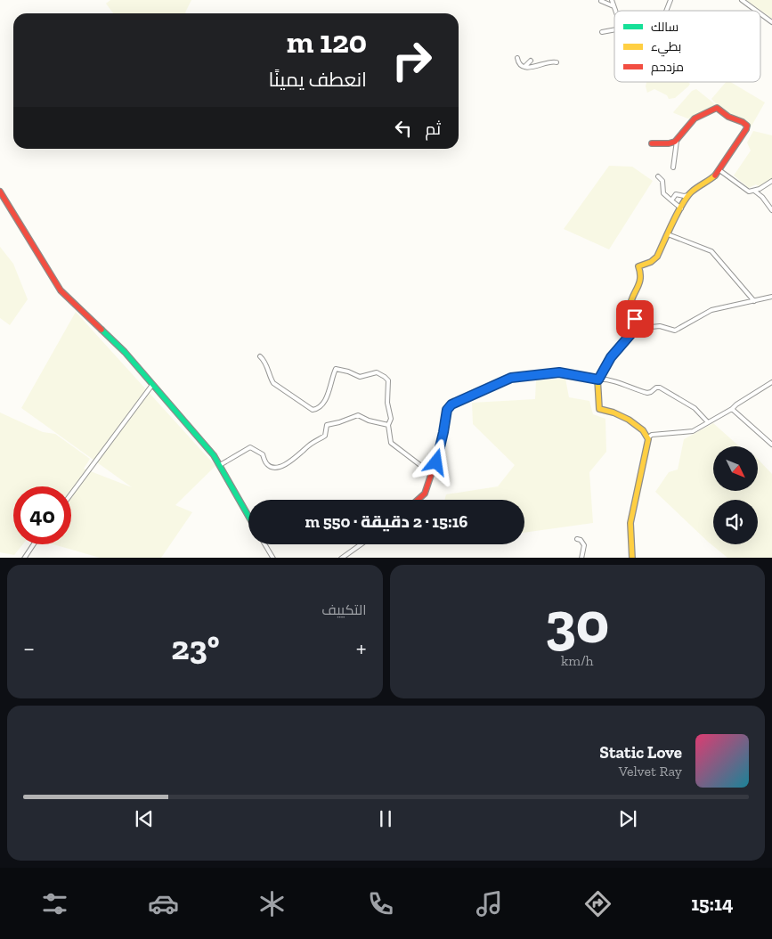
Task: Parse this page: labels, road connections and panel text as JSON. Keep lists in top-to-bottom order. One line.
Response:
{"legend":["سالك","بطيء","مزدحم"],"north":"bottom right","page":{"turn":["120 m","انعطف يمينًا"],"then":"ثم","limit":"40","trip":"15:16 · 2 دقيقة · 550 m","tile":[["30","km/h"],"التكييف"],"heat":["−","23°","+"],"song":["Static Love","Velvet Ray"],"tabs":"15:14"}}
